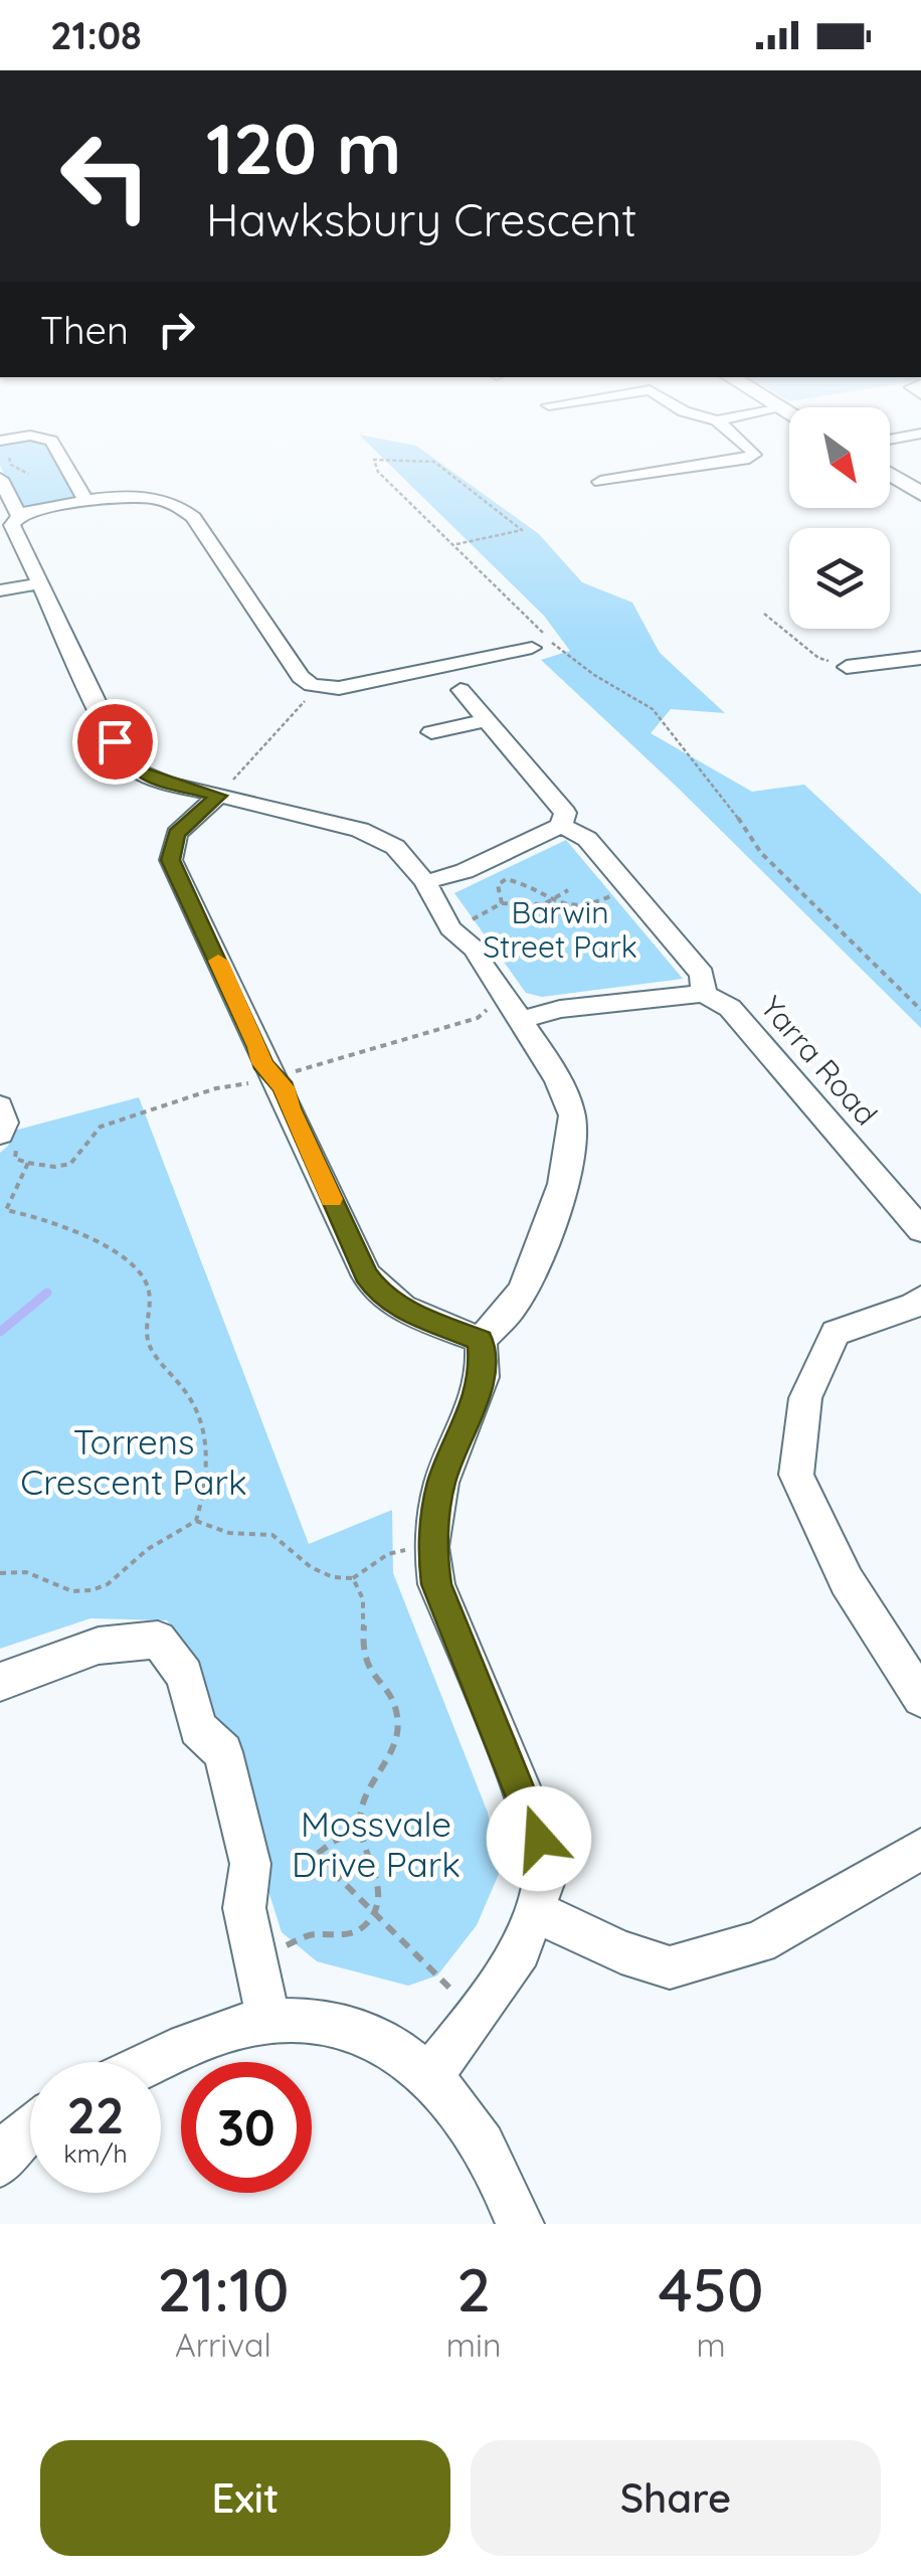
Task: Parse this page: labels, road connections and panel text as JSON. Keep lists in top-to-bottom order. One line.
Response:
{"streets":{"street":["Yarra Road"]},"parks":["Barwin Street Park","Torrens Crescent Park","Mossvale Drive Park"],"north":"bottom right","page":{"status":"21:08","turn":["120 m","Hawksbury Crescent"],"then":"Then","speed":"22 km/h","limit":"30","eta":["21:10","Arrival","2","min","450","m"],"buttons":["Exit","Share"]}}
